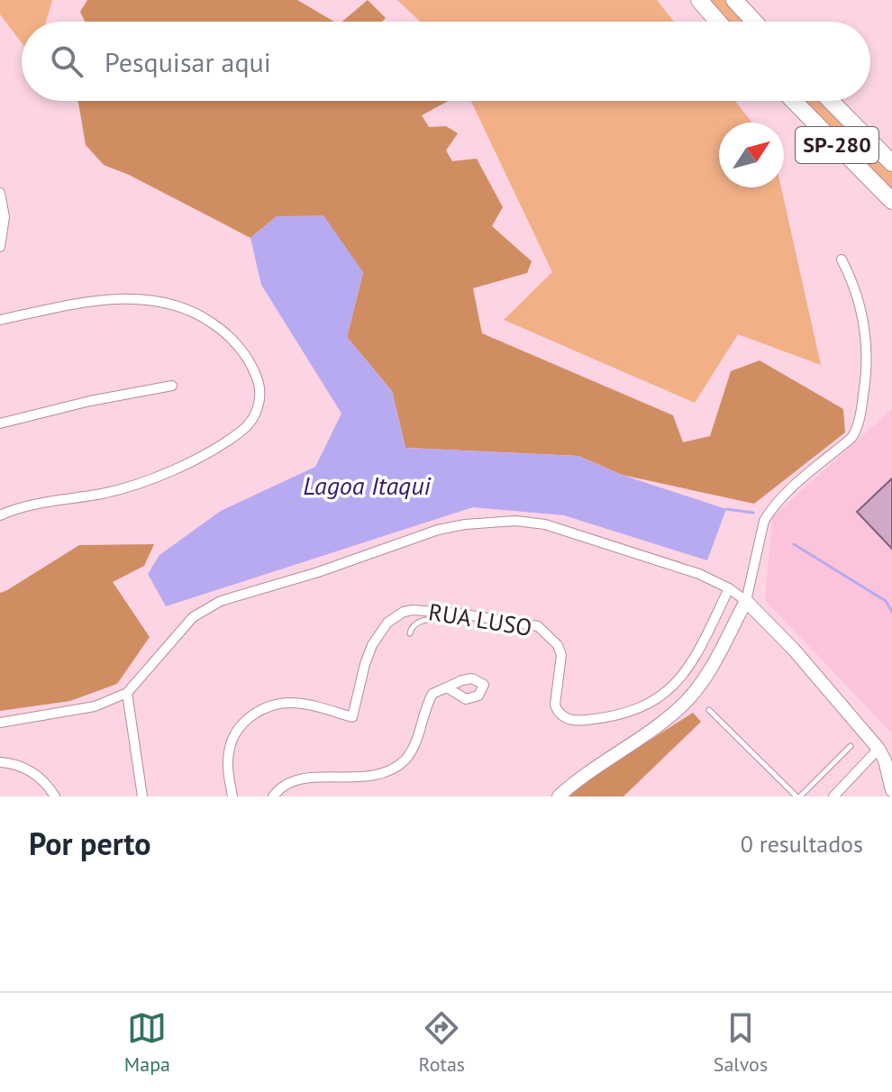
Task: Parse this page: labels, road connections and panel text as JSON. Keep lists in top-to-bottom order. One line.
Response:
{"streets":{"highway":["SP-280"],"street":["RUA LUSO"]},"water":["Lagoa Itaqui"],"north":"top right","page":{"search":"Pesquisar aqui","heading":["Por perto","0 resultados"],"nav":["Mapa","Rotas","Salvos"]}}
